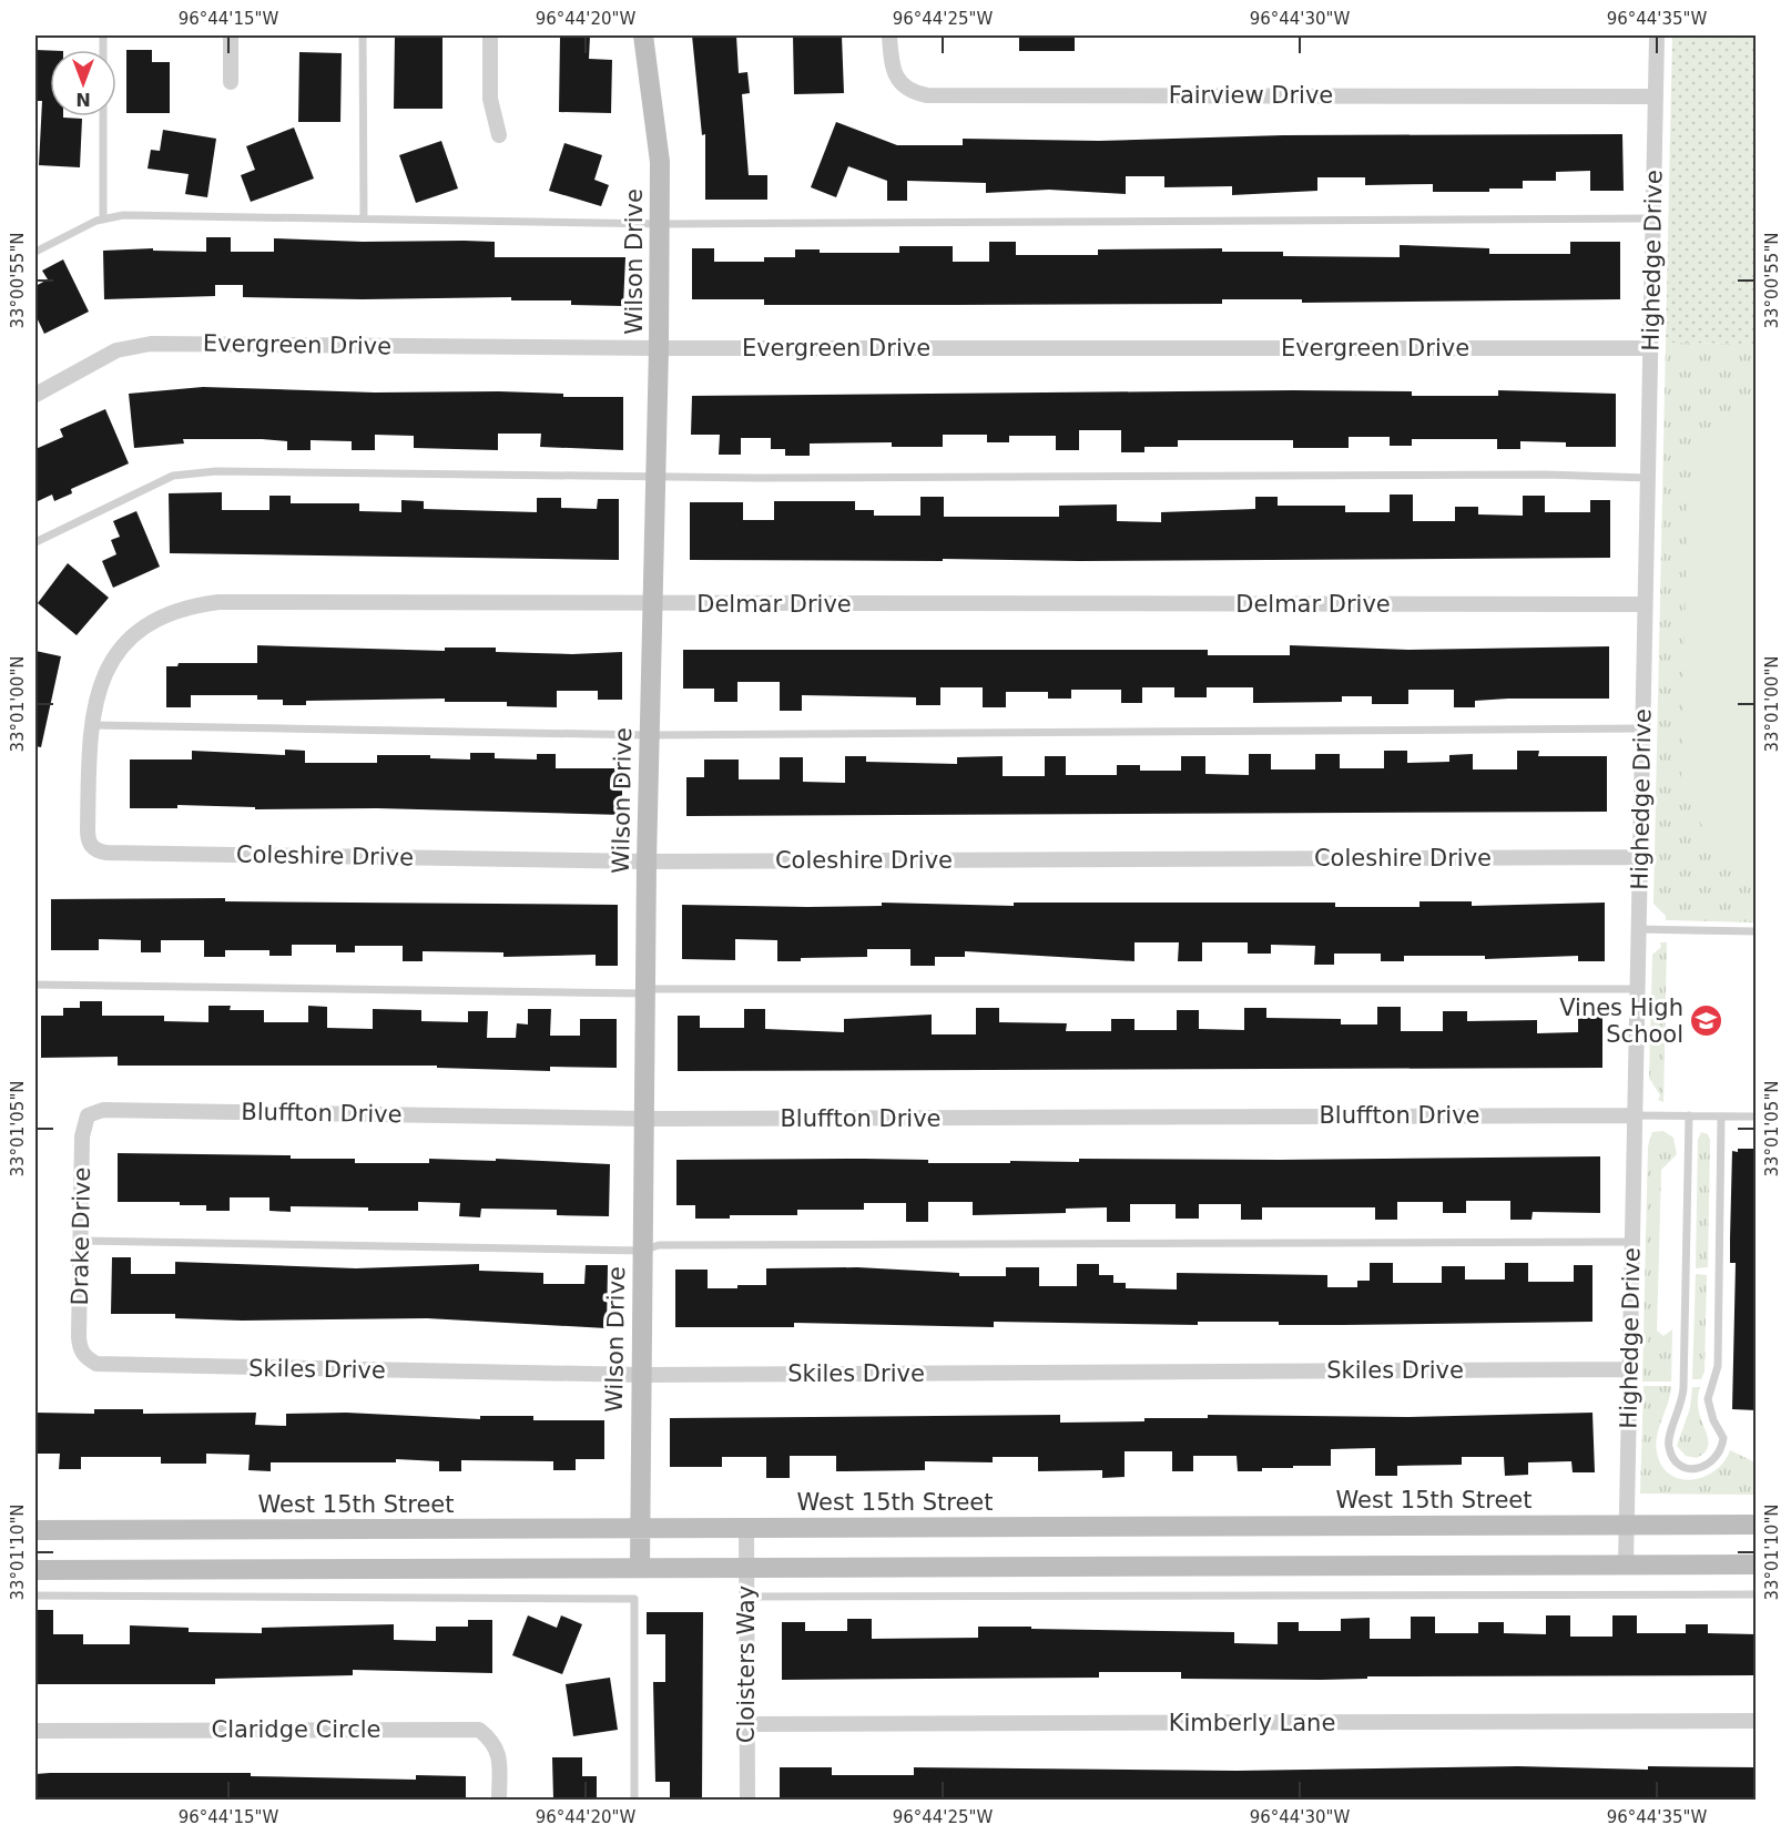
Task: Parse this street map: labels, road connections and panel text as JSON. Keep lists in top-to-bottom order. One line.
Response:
{"streets":{"main road":["Wilson Drive","West 15th Street"],"street":["Fairview Drive","Highedge Drive","Evergreen Drive","Delmar Drive","Coleshire Drive","Bluffton Drive","Drake Drive","Skiles Drive","Cloisters Way","Kimberly Lane","Claridge Circle"]},"crossings":[["Fairview Drive","Highedge Drive"],["Highedge Drive","Evergreen Drive"],["Highedge Drive","Delmar Drive"],["Highedge Drive","Coleshire Drive"],["Highedge Drive","Bluffton Drive"],["Highedge Drive","Skiles Drive"],["Highedge Drive","West 15th Street"],["Wilson Drive","Evergreen Drive"],["Wilson Drive","Delmar Drive"],["Wilson Drive","Coleshire Drive"],["Wilson Drive","Bluffton Drive"],["Wilson Drive","Skiles Drive"],["Wilson Drive","West 15th Street"],["Delmar Drive","Coleshire Drive"],["Bluffton Drive","Drake Drive"],["Drake Drive","Skiles Drive"],["West 15th Street","Cloisters Way"],["Cloisters Way","Kimberly Lane"]],"places":{"school or university":["Vines High School"]},"north":"bottom","coordinates":["96°44'15\"W","96°44'20\"W","96°44'25\"W","96°44'30\"W","96°44'35\"W","33°00'55\"N","33°01'00\"N","33°01'05\"N","33°01'10\"N"]}
